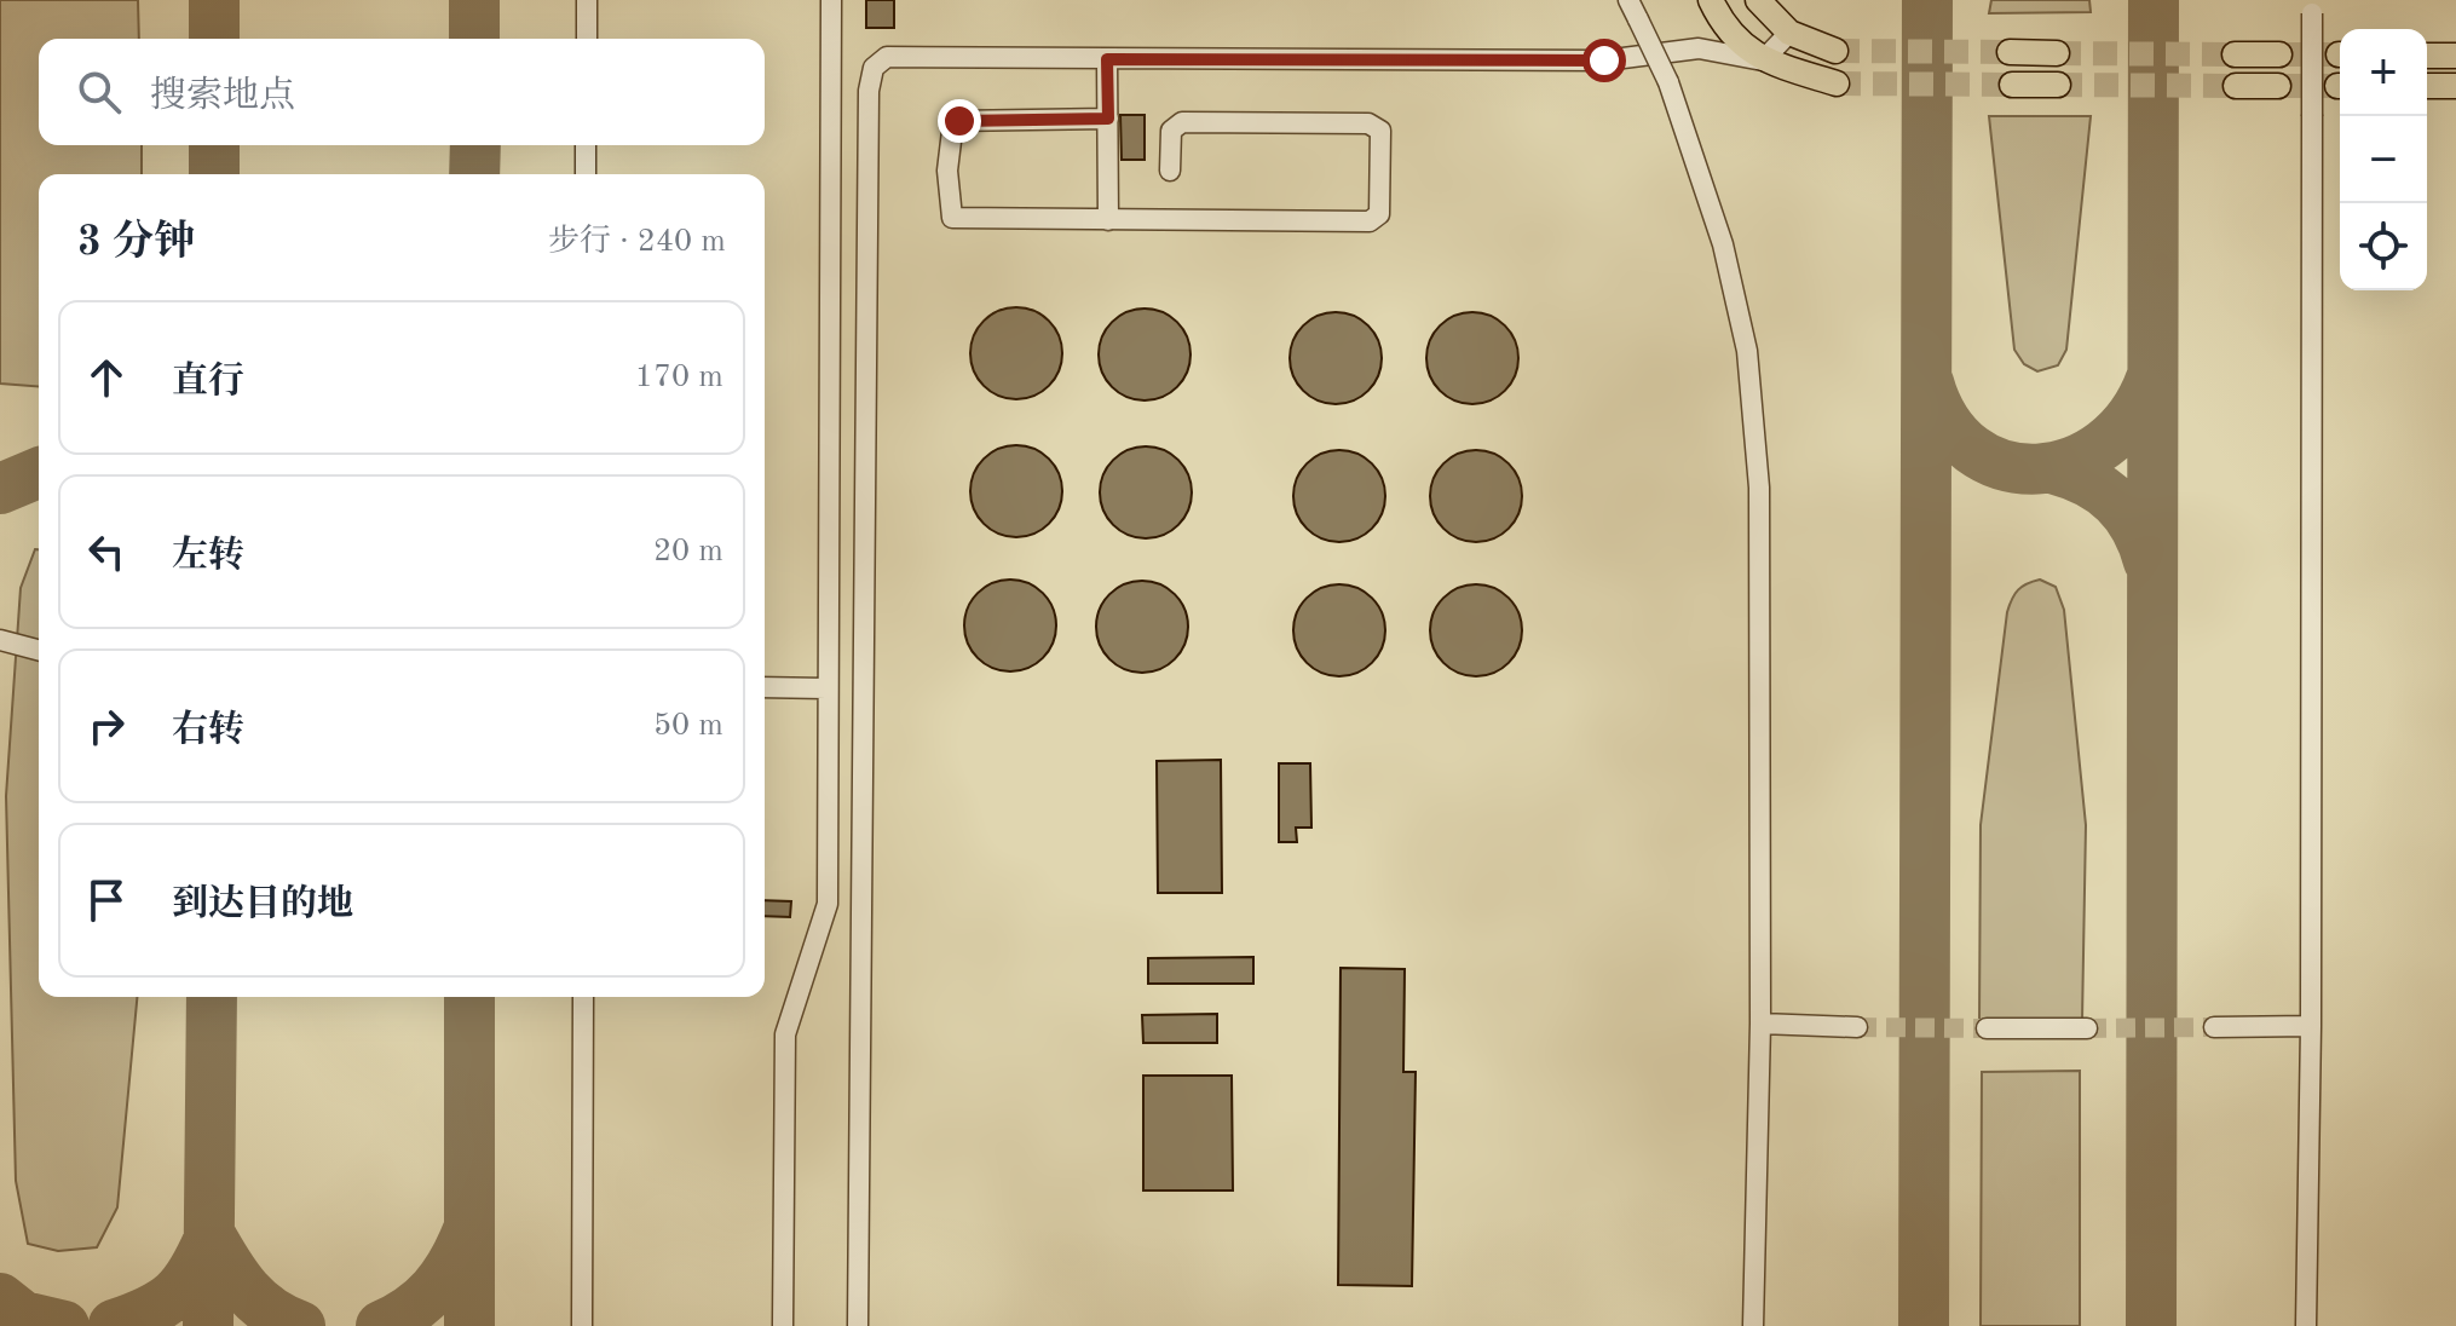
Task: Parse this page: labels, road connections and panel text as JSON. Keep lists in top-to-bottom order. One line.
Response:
{"page":{"map_buttons":["+","−"],"search":"搜索地点","heading":["3 分钟","步行 · 240 m"],"list":[["直行","170 m"],["左转","20 m"],["右转","50 m"],"到达目的地"]}}
